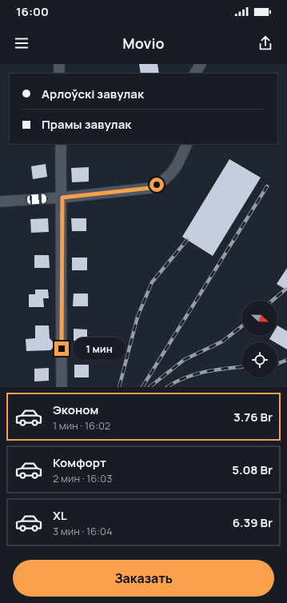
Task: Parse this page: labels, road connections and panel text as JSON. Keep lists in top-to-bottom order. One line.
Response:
{"north":"right","page":{"status":"16:00","header":"Movio","banner":["Арлоўскі завулак","Прамы завулак"],"bubble":"1 мин","list":[{"name":"Эконом","note":"1 мин · 16:02","value":"3.76 Br"},{"name":"Комфорт","note":"2 мин · 16:03","value":"5.08 Br"},{"name":"XL","note":"3 мин · 16:04","value":"6.39 Br"}],"buttons":"Заказать"}}
